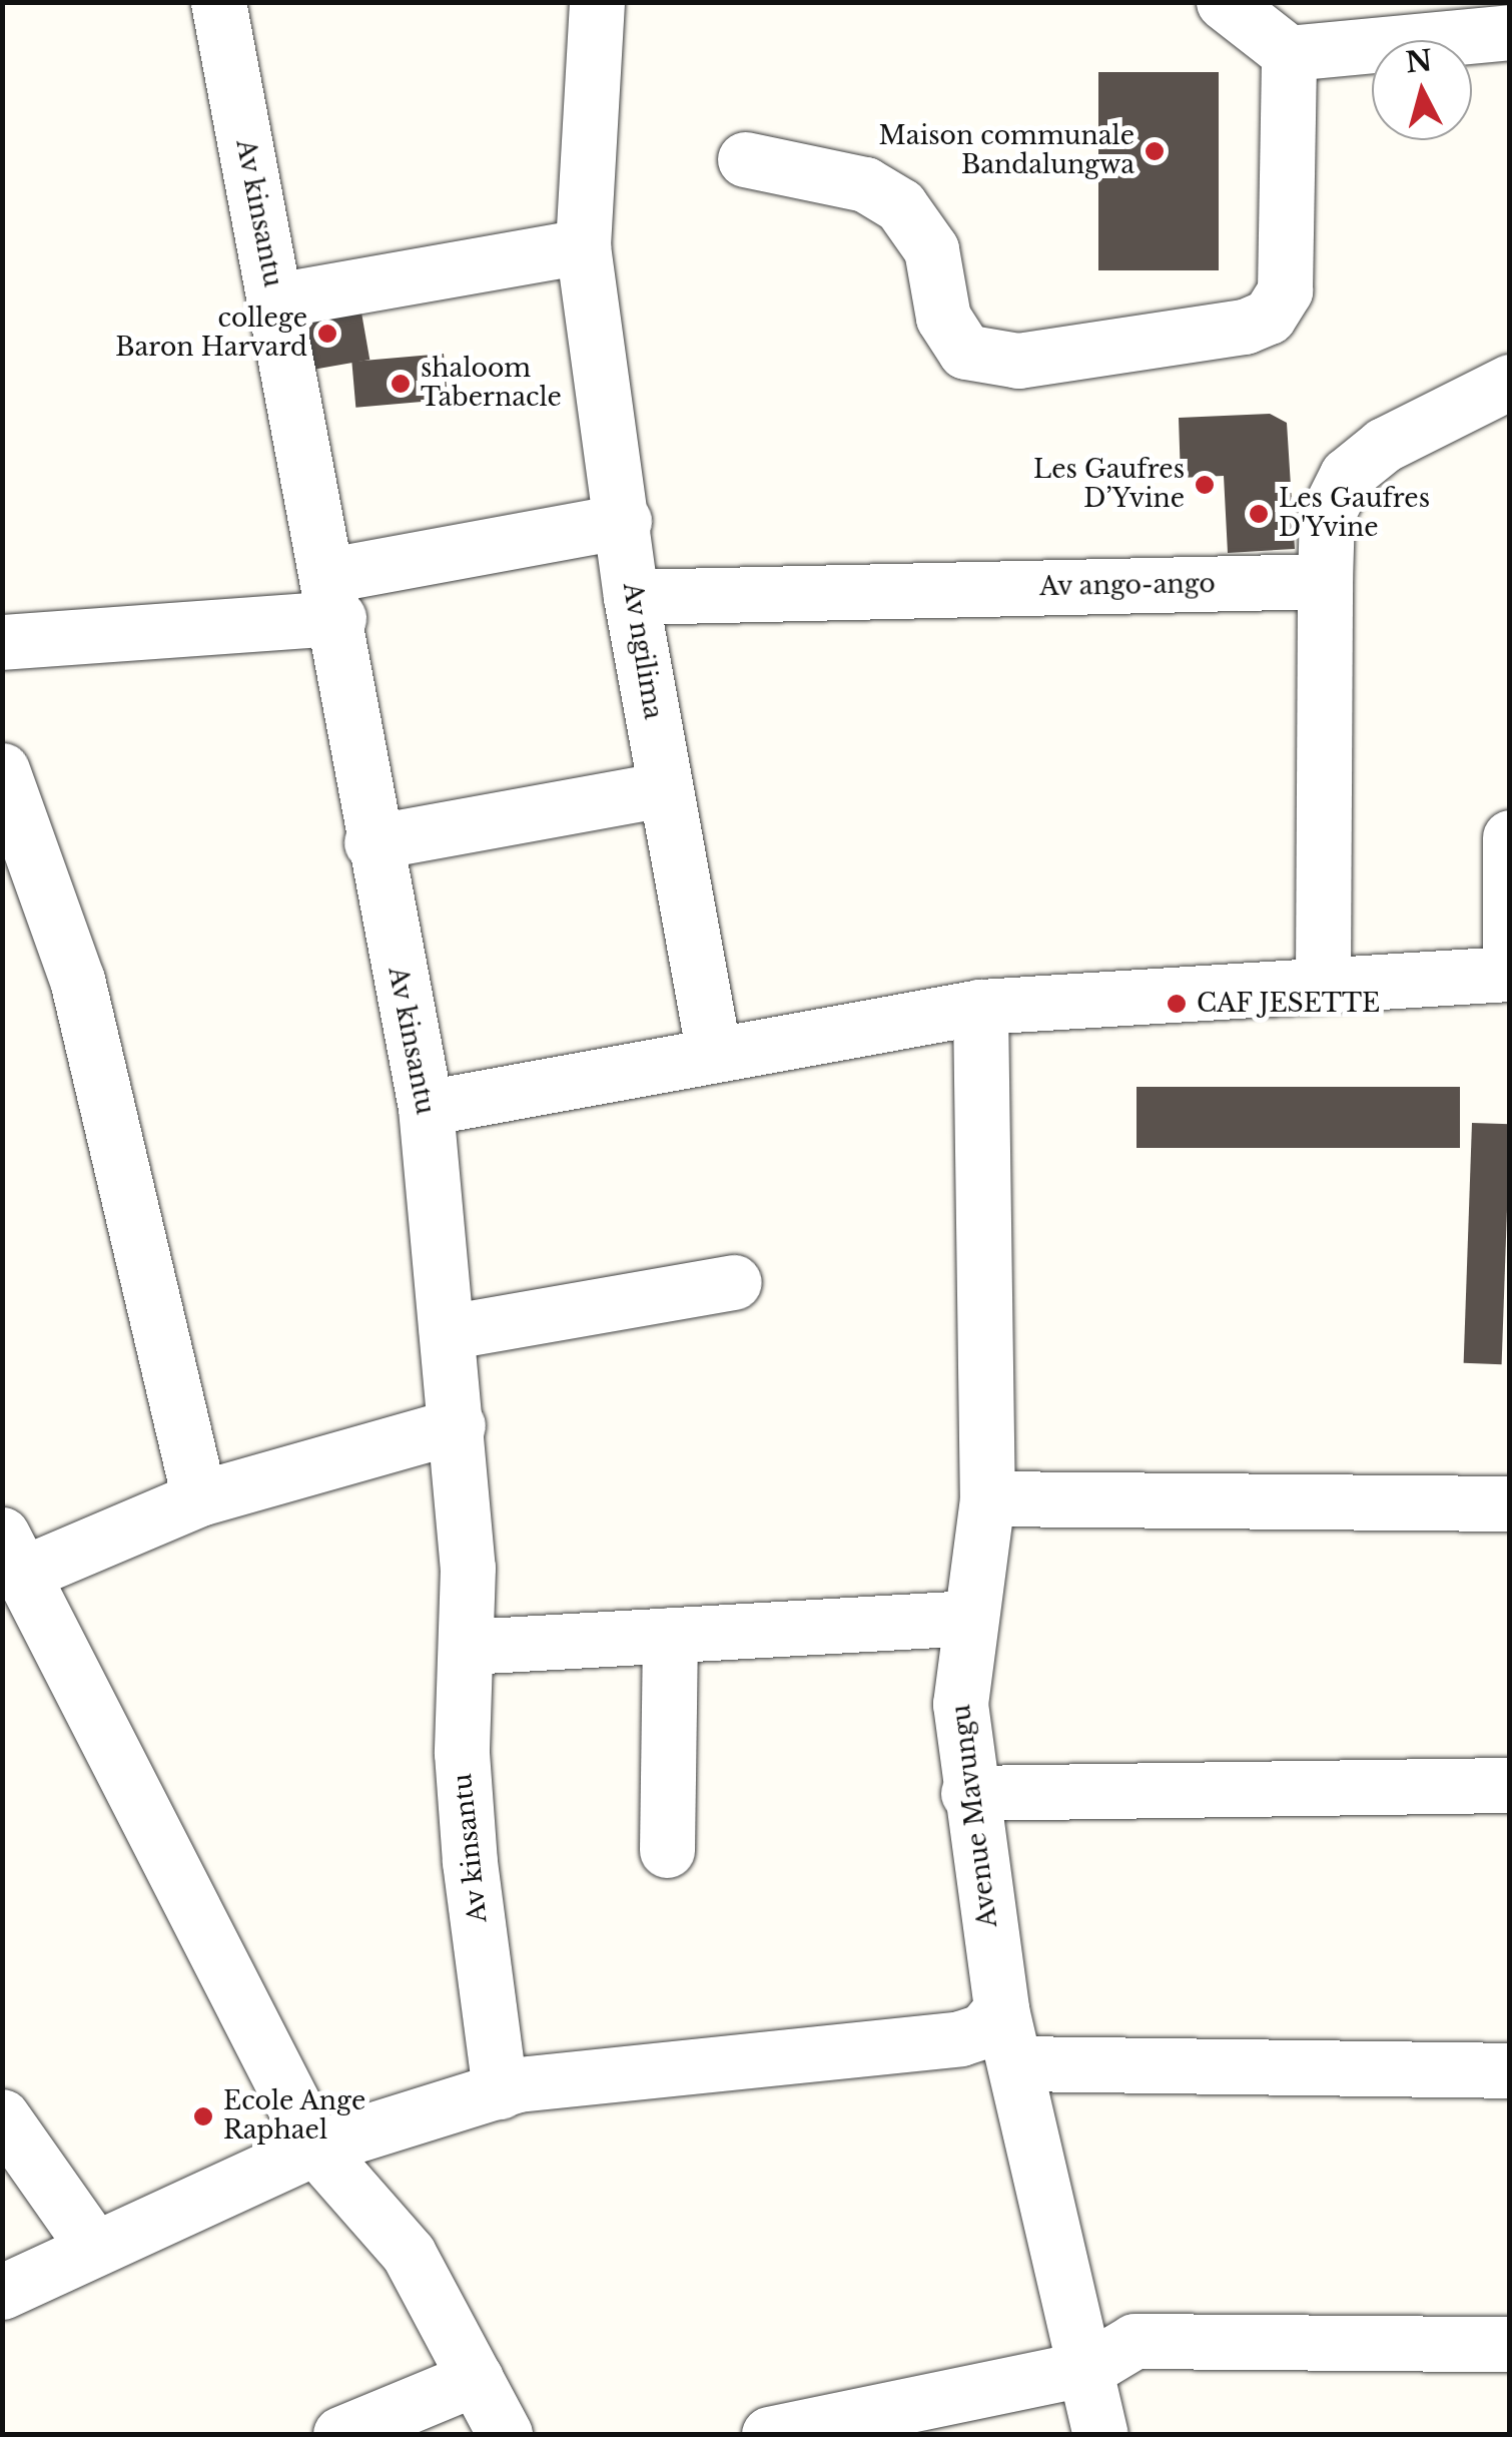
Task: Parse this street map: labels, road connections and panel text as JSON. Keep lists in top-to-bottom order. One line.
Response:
{"streets":{"street":["Av kinsantu","Av ango-ango","Av ngilima","Avenue Mavungu"]},"crossings":[["Av ango-ango","Av ngilima"]],"places":["Maison communale Bandalungwa","college Baron Harvard","shaloom Tabernacle","Les Gaufres D’Yvine","Les Gaufres D'Yvine","CAF JESETTE","Ecole Ange Raphael"],"north":"top"}
